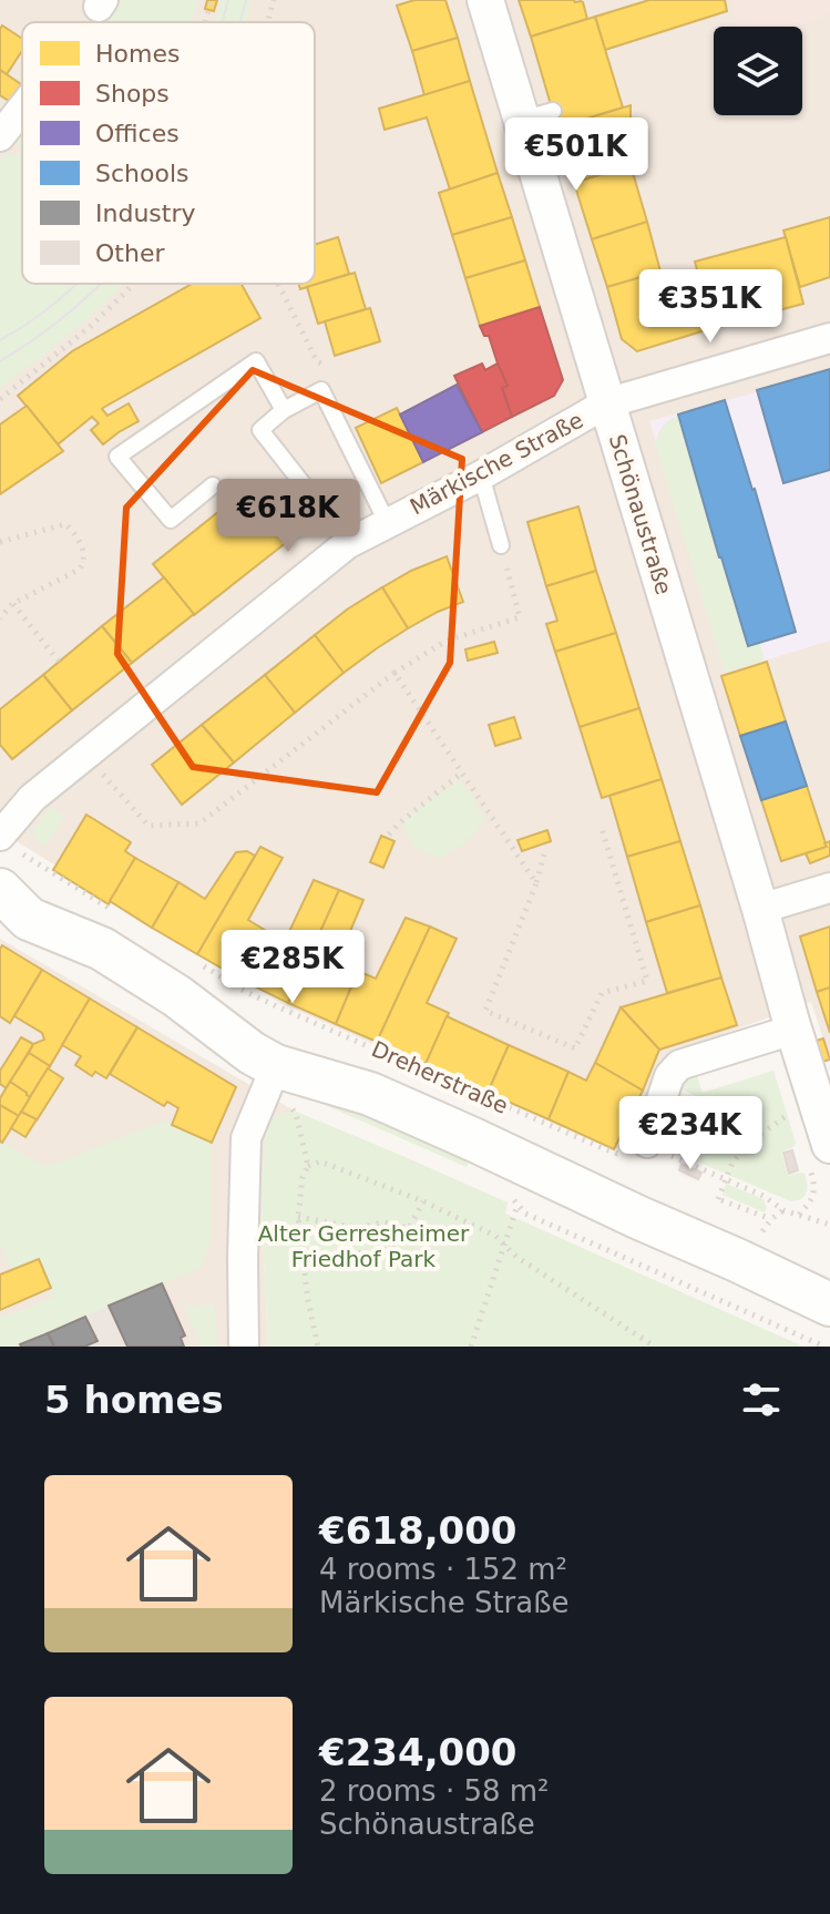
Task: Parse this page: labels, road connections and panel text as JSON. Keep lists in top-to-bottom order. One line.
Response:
{"streets":{"main road":["Dreherstraße"],"street":["Märkische Straße","Schönaustraße"]},"crossings":[["Märkische Straße","Schönaustraße"],["Märkische Straße","Dreherstraße"]],"parks":["Alter Gerresheimer Friedhof Park"],"legend":["Homes","Shops","Offices","Schools","Industry","Other"],"page":{"price":["€501K","€351K","€618K","€285K","€234K"],"heading":"5 homes","list":[{"name":"€618,000","note":"4 rooms · 152 m² · Märkische Straße"},{"name":"€234,000","note":"2 rooms · 58 m² · Schönaustraße"}]}}
